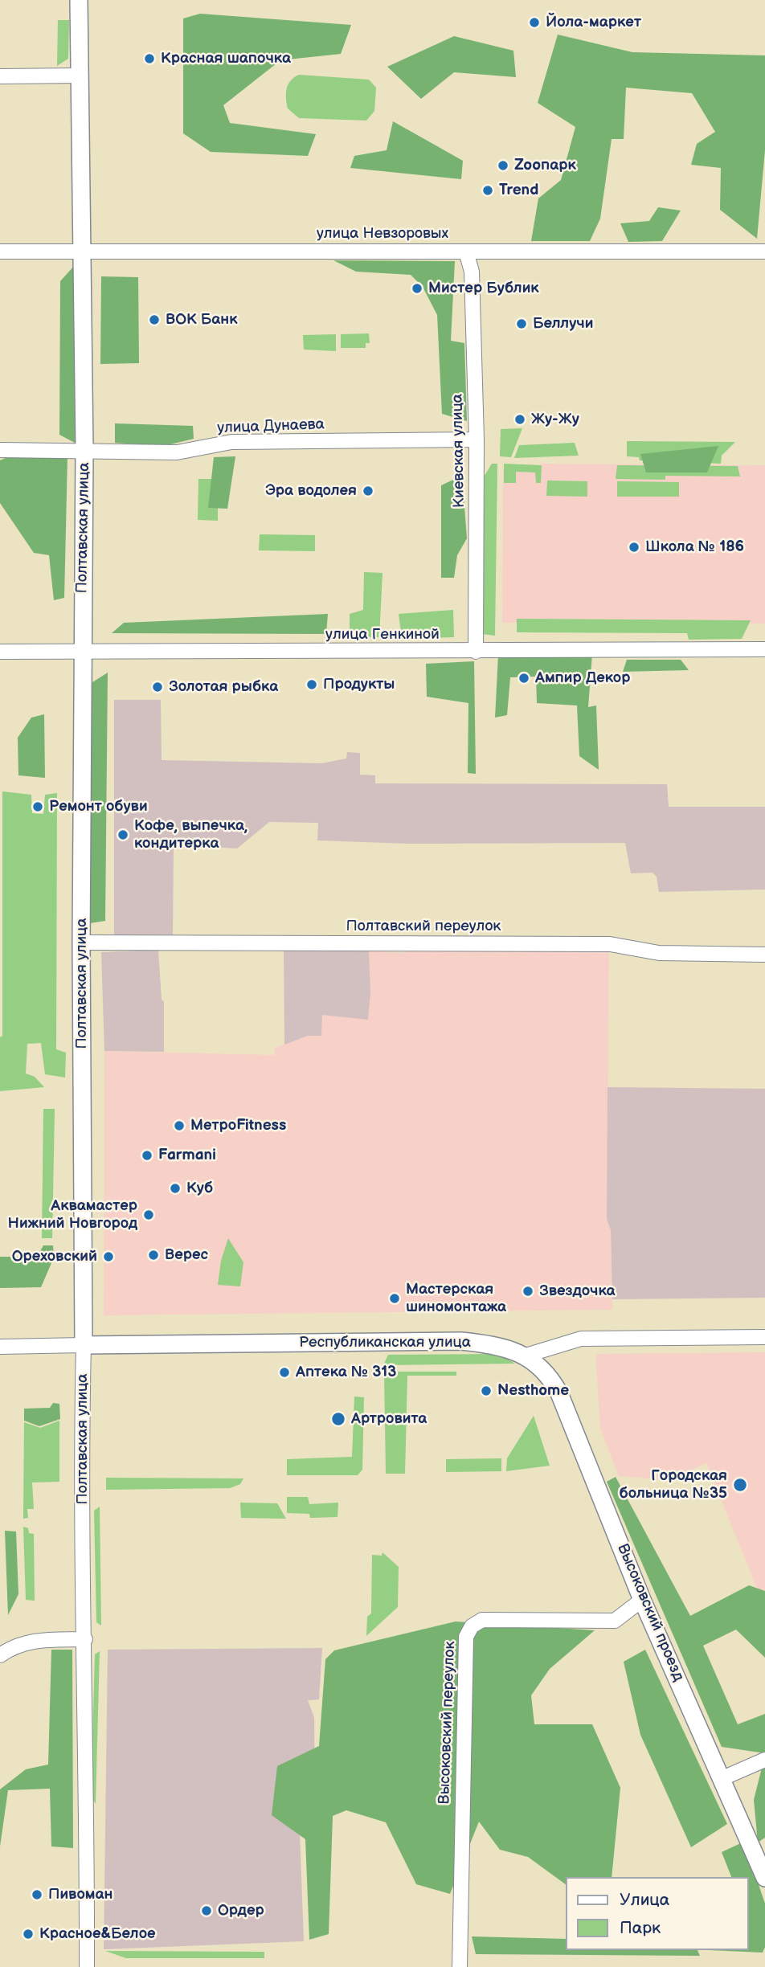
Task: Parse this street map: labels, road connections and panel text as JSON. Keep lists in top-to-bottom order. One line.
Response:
{"streets":{"street":["улица Невзоровых","улица Дунаева","Киевская улица","Полтавская улица","улица Генкиной","Полтавский переулок","Республиканская улица","Высоковский проезд","Высоковский переулок"]},"crossings":[["улица Невзоровых","Киевская улица"],["улица Невзоровых","Полтавская улица"],["улица Дунаева","Киевская улица"],["улица Дунаева","Полтавская улица"],["Киевская улица","улица Генкиной"],["Полтавская улица","улица Генкиной"],["Полтавская улица","Полтавский переулок"],["Полтавская улица","Республиканская улица"],["Республиканская улица","Высоковский проезд"],["Высоковский проезд","Высоковский переулок"]],"places":["Йола-маркет","Красная шапочка","Zooпарк","Trend","Мистер Бублик","ВОК Банк","Беллучи","Жу-Жу","Эра водолея","Школа № 186","Ампир Декор","Продукты","Золотая рыбка","Ремонт обуви","Кофе, выпечка, кондитерка","МетроFitness","Farmani","Куб","Аквамастер Нижний Новгород","Верес","Ореховский","Звездочка","Мастерская шиномонтажа","Аптека № 313","Nesthome","Артровита","Городская больница №35","Пивоман","Ордер","Красное&Белое"],"legend":["Улица","Парк"]}
